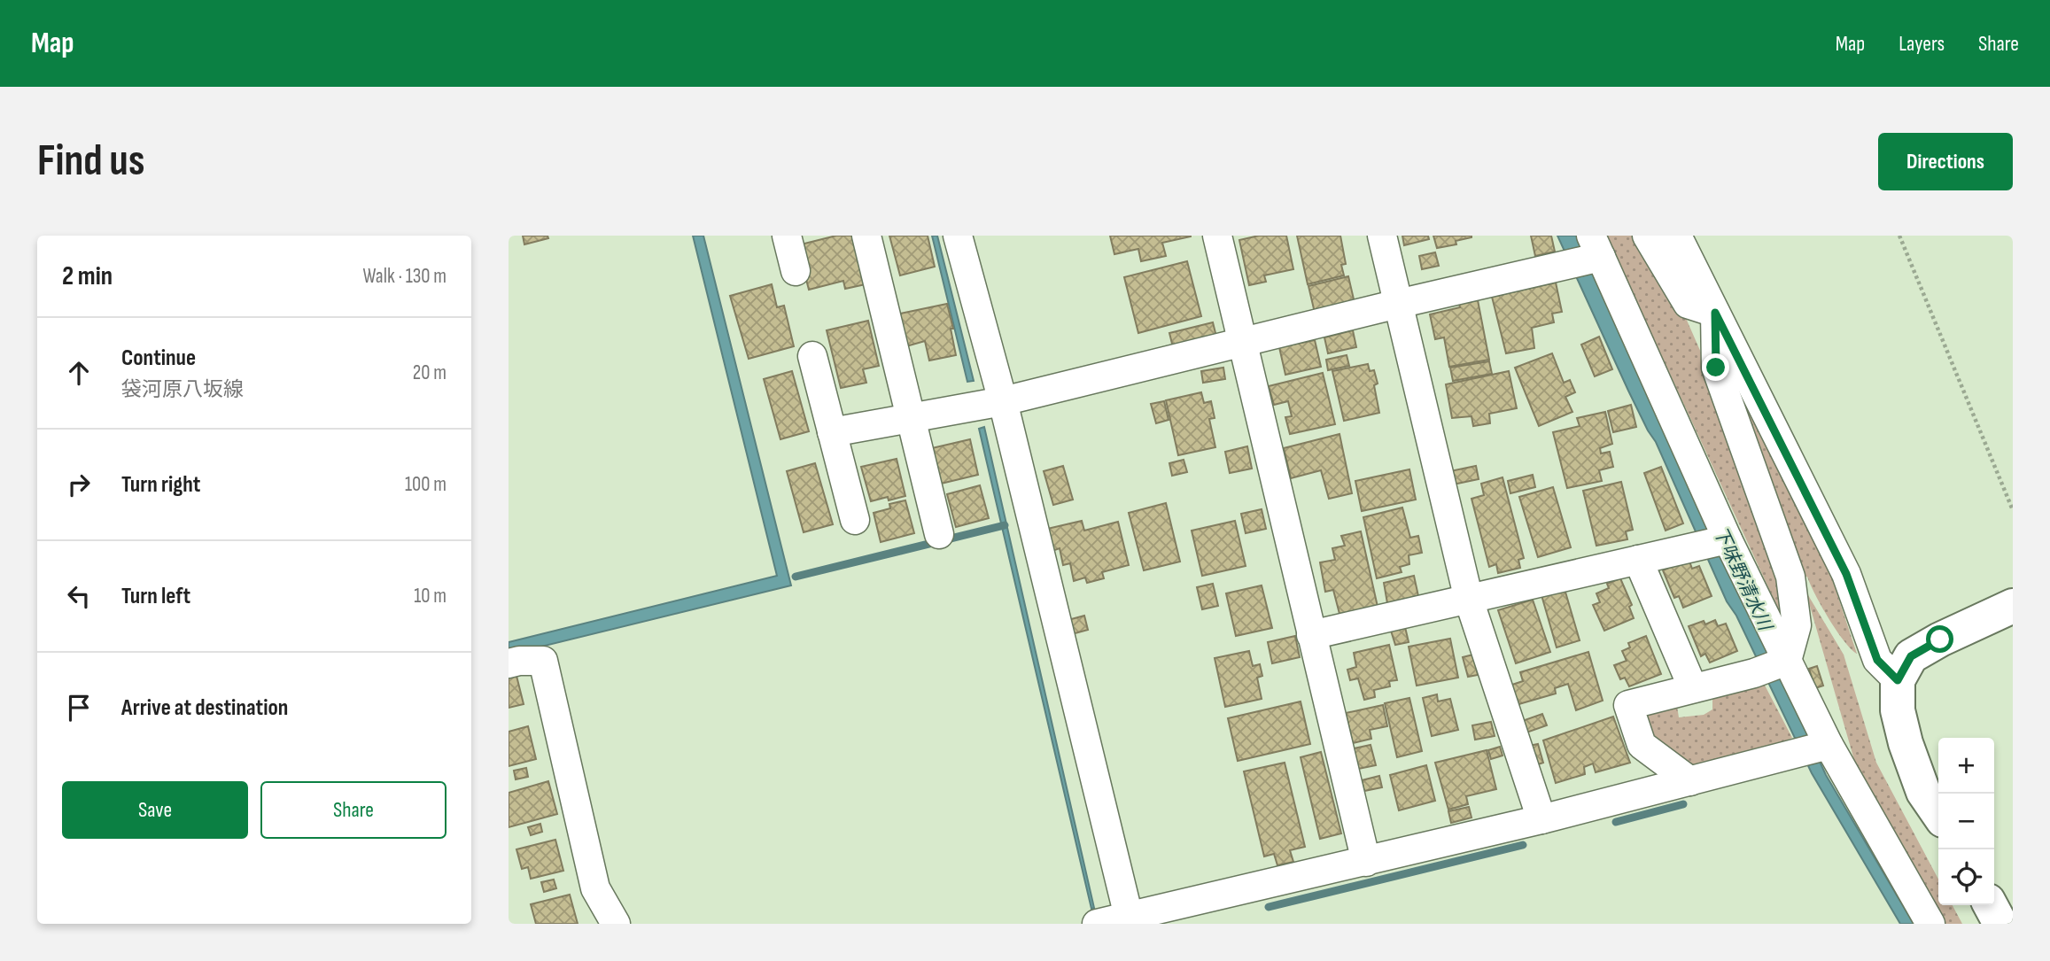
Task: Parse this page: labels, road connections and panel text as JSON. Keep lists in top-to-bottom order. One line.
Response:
{"water":["下味野清水川"],"page":{"header":"Map","nav":["Map","Layers","Share"],"buttons":["Directions",["Save","Share"]],"title":"Find us","heading":["2 min","Walk · 130 m"],"list":[["Continue","袋河原八坂線","20 m"],["Turn right","100 m"],["Turn left","10 m"],"Arrive at destination"],"map_buttons":["+","−"]}}
